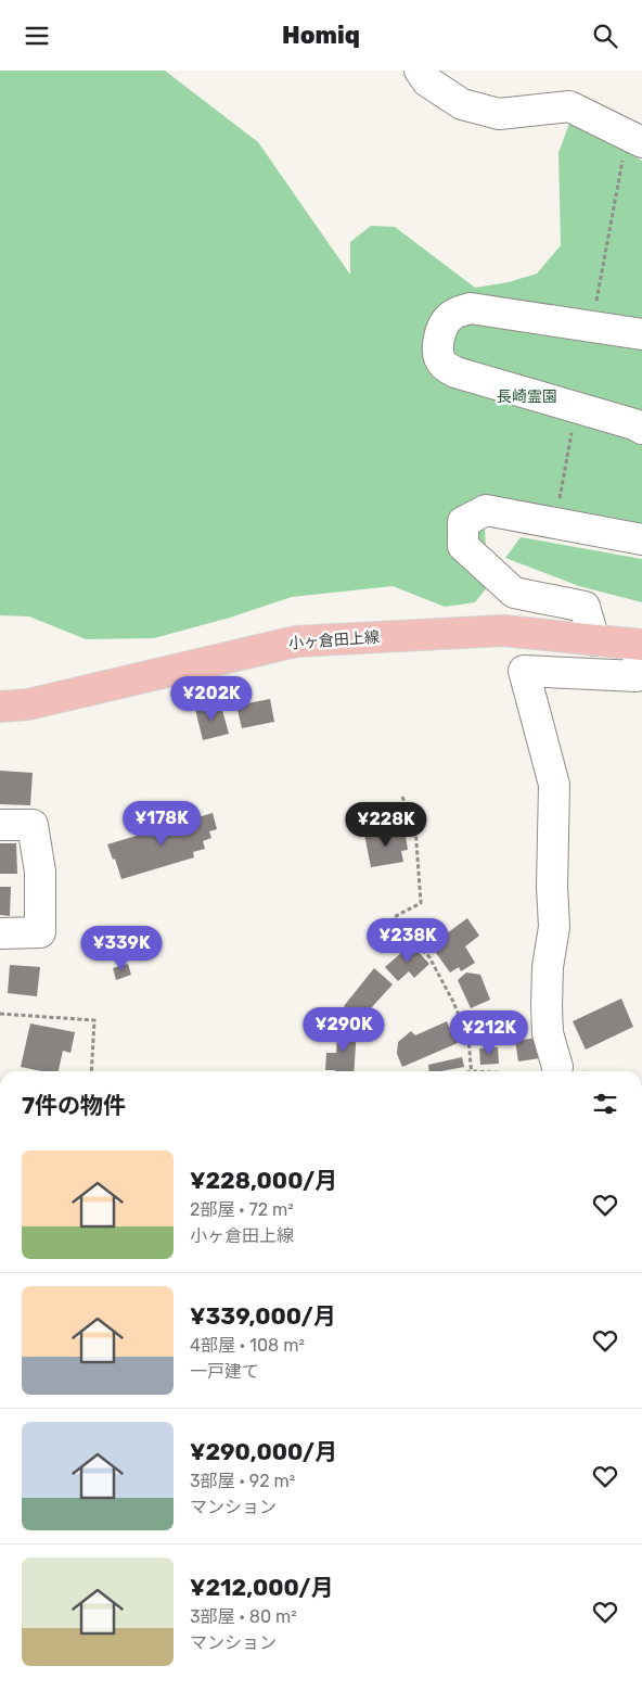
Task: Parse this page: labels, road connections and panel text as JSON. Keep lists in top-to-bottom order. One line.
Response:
{"streets":{"main road":["小ヶ倉田上線"]},"parks":["長崎霊園"],"page":{"header":"Homiq","price":["¥202K","¥178K","¥228K","¥238K","¥339K","¥290K","¥212K"],"heading":"7件の物件","list":[{"name":"¥228,000/月","note":"2部屋 · 72 m² · 小ヶ倉田上線"},{"name":"¥339,000/月","note":"4部屋 · 108 m² · 一戸建て"},{"name":"¥290,000/月","note":"3部屋 · 92 m² · マンション"},{"name":"¥212,000/月","note":"3部屋 · 80 m² · マンション"}]}}
